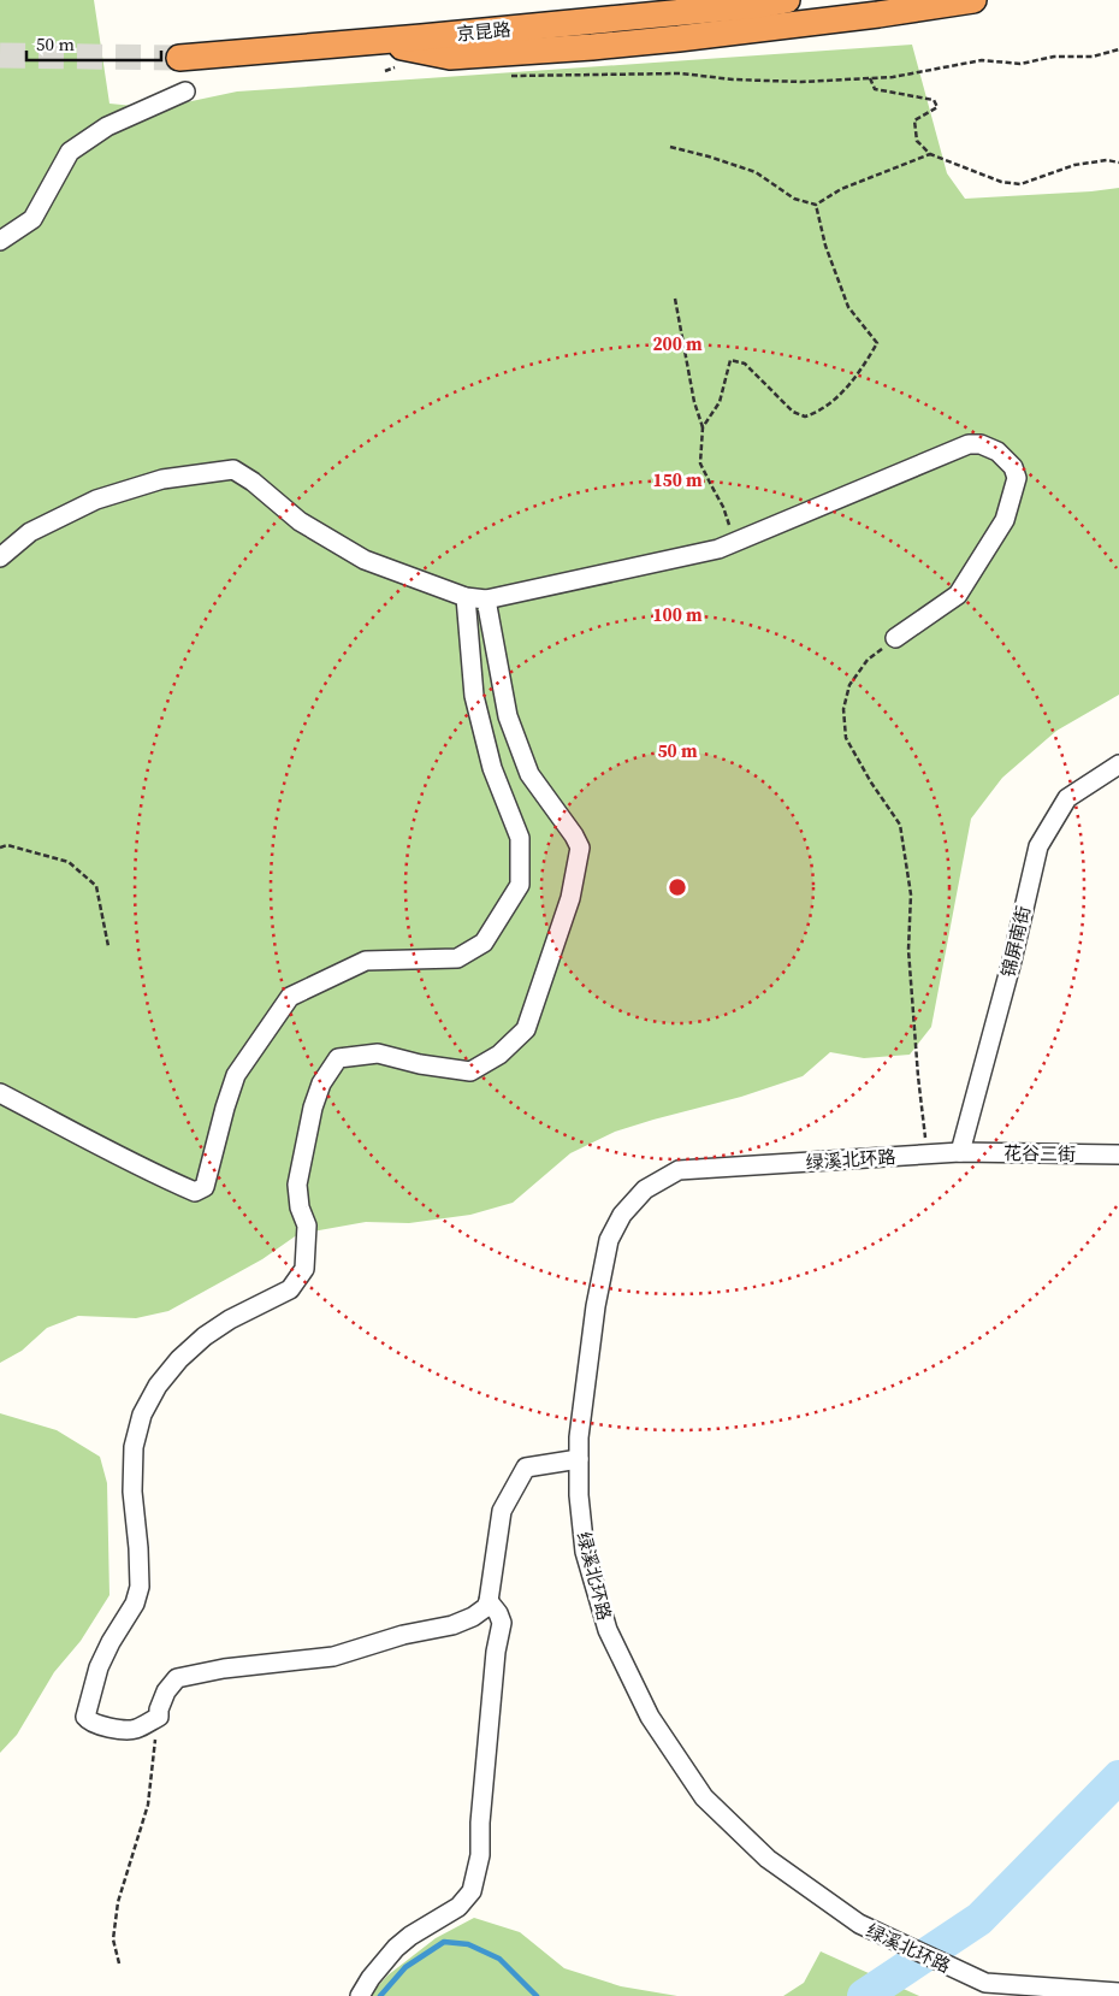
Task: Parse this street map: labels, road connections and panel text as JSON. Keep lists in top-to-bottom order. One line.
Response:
{"streets":{"highway":["京昆路"],"street":["锦屏南街","花谷三街","绿溪北环路"]},"crossings":[["锦屏南街","花谷三街"],["锦屏南街","绿溪北环路"],["花谷三街","绿溪北环路"]],"scale_bar":"50 m","rings":["200 m","150 m","100 m","50 m"]}
